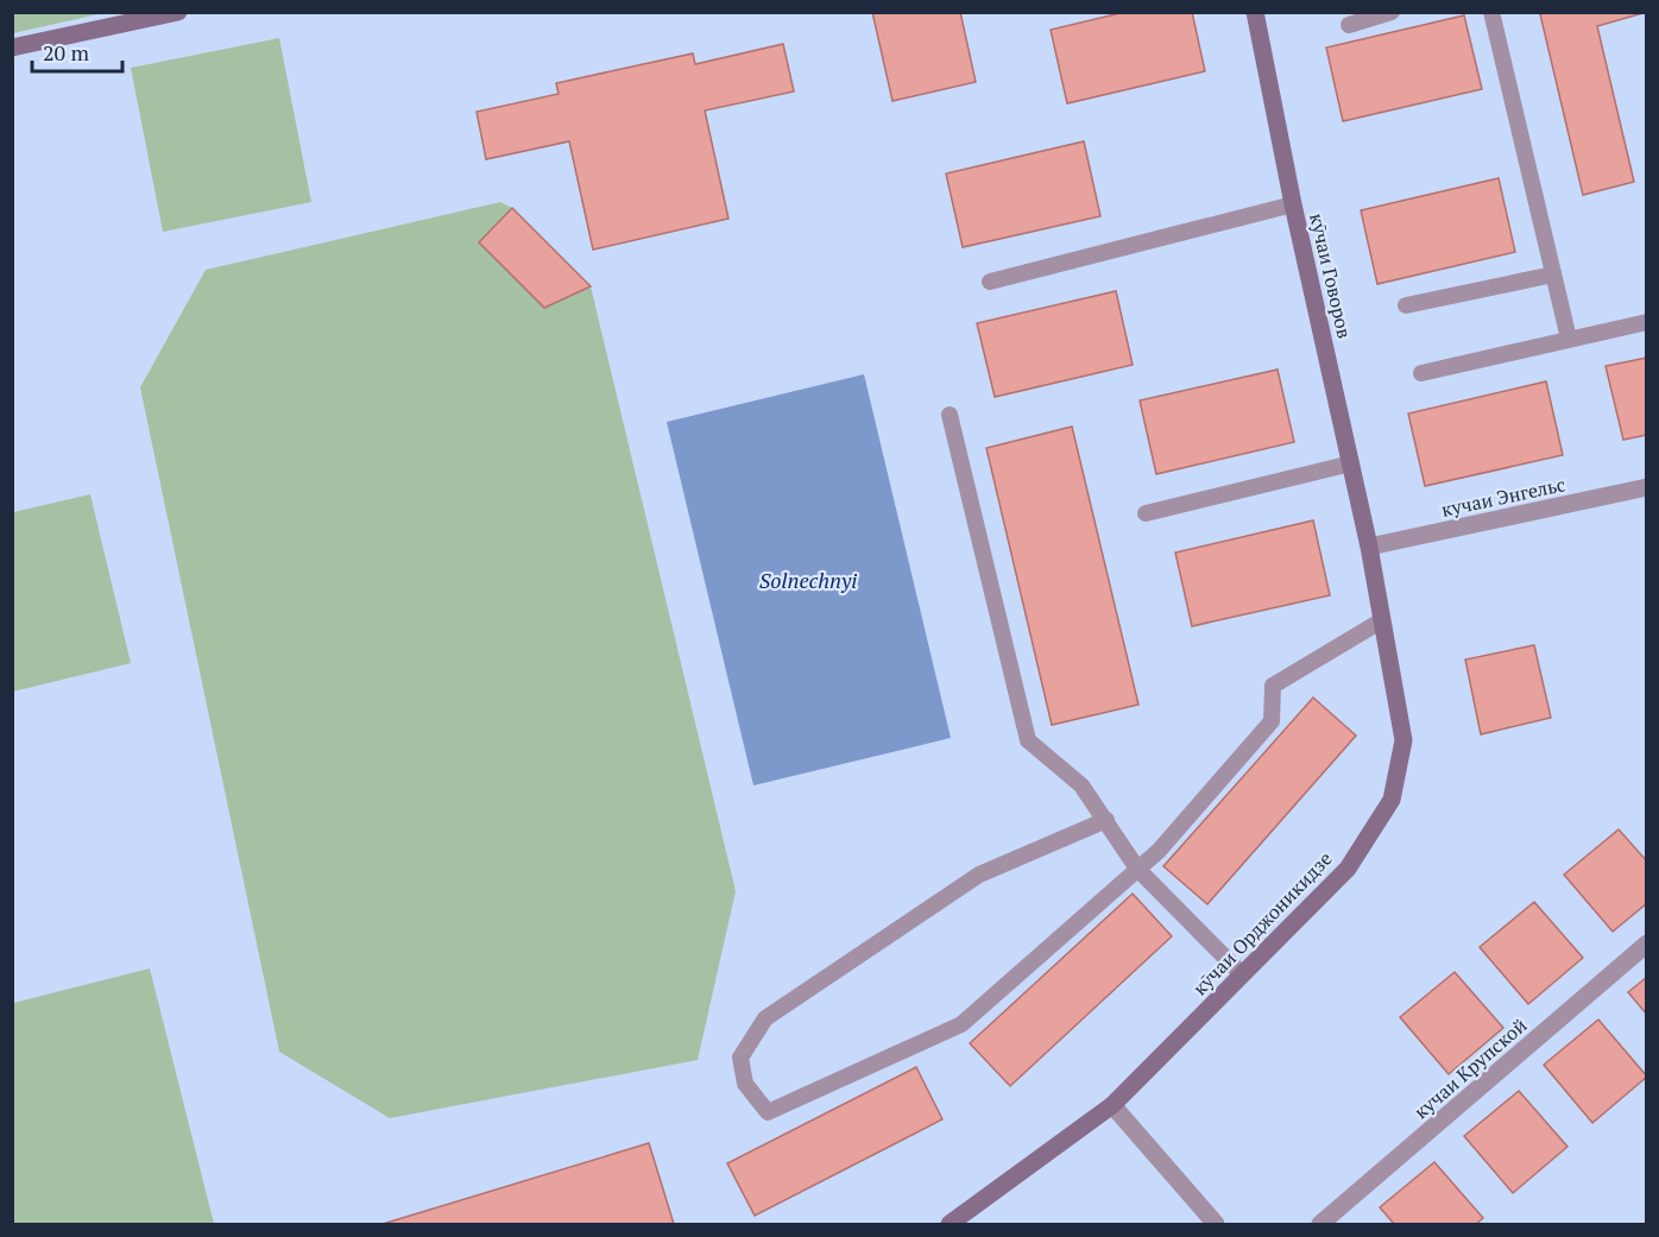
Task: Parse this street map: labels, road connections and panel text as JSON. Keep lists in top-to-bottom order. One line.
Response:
{"streets":{"street":["кӯчаи Говоров","кучаи Энгельс","кӯчаи Орджоникидзе","кучаи Крупской"]},"crossings":[["кӯчаи Говоров","кучаи Энгельс"],["кӯчаи Говоров","кӯчаи Орджоникидзе"],["кучаи Энгельс","кӯчаи Орджоникидзе"]],"water":["Solnechnyi"],"scale_bar":"20 m"}
